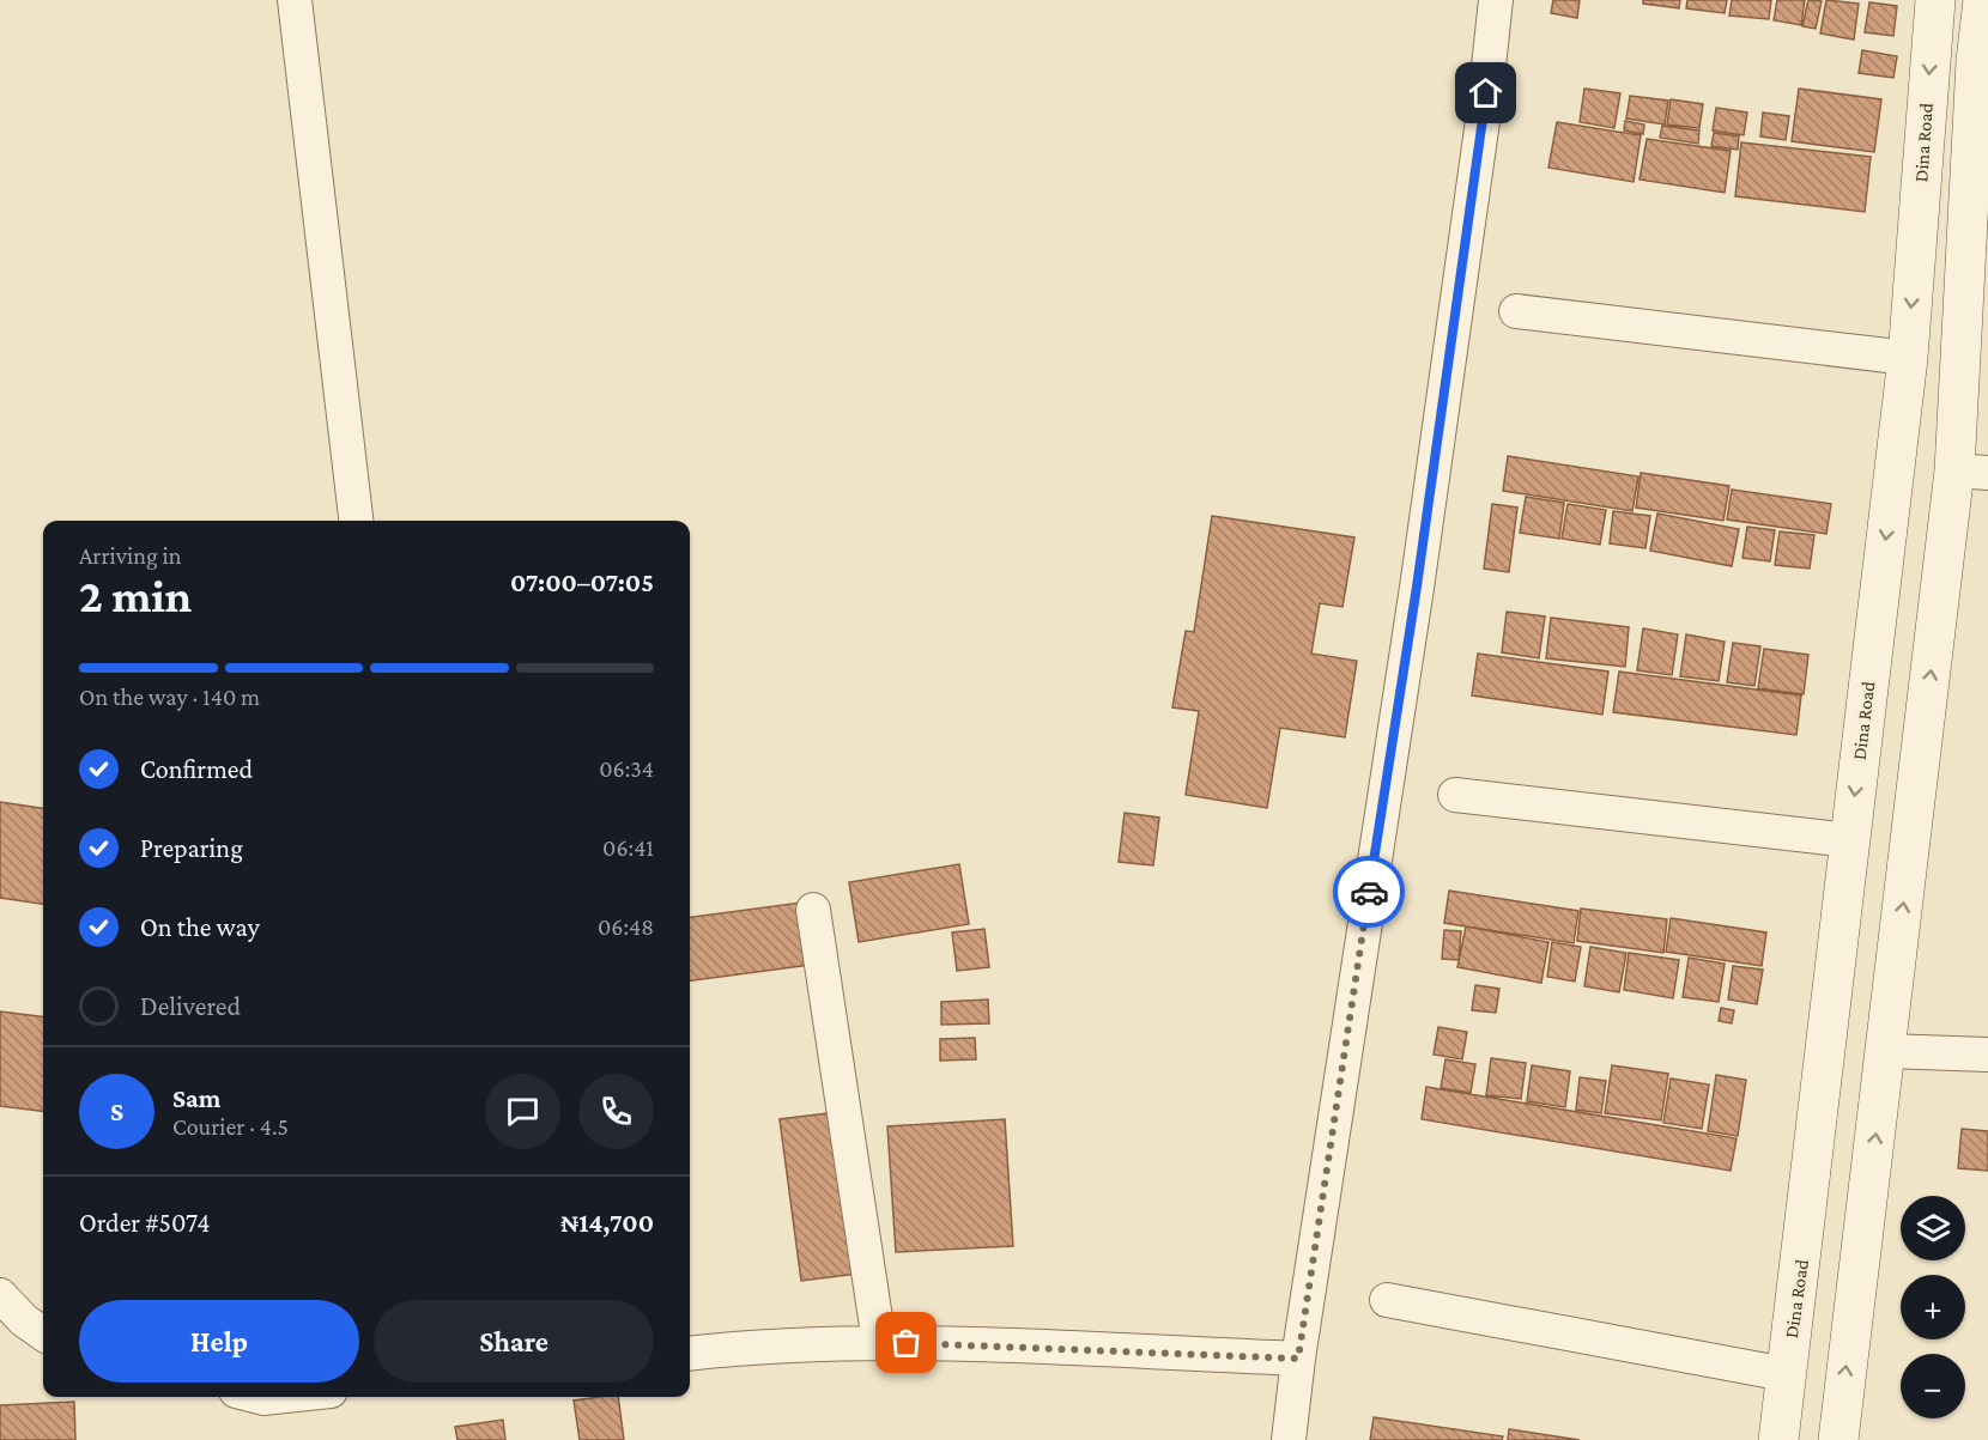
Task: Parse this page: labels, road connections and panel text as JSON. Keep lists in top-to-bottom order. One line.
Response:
{"streets":{"street":["Dina Road"]},"page":{"heading":["2 min","Arriving in","07:00–07:05"],"panel":["Sam","Courier · 4.5","Order #5074","₦14,700"],"bar":"On the way · 140 m","list":[["Confirmed","06:34"],["Preparing","06:41"],["On the way","06:48"],"Delivered"],"round":"S","map_buttons":["+","−"],"buttons":["Help","Share"]}}
